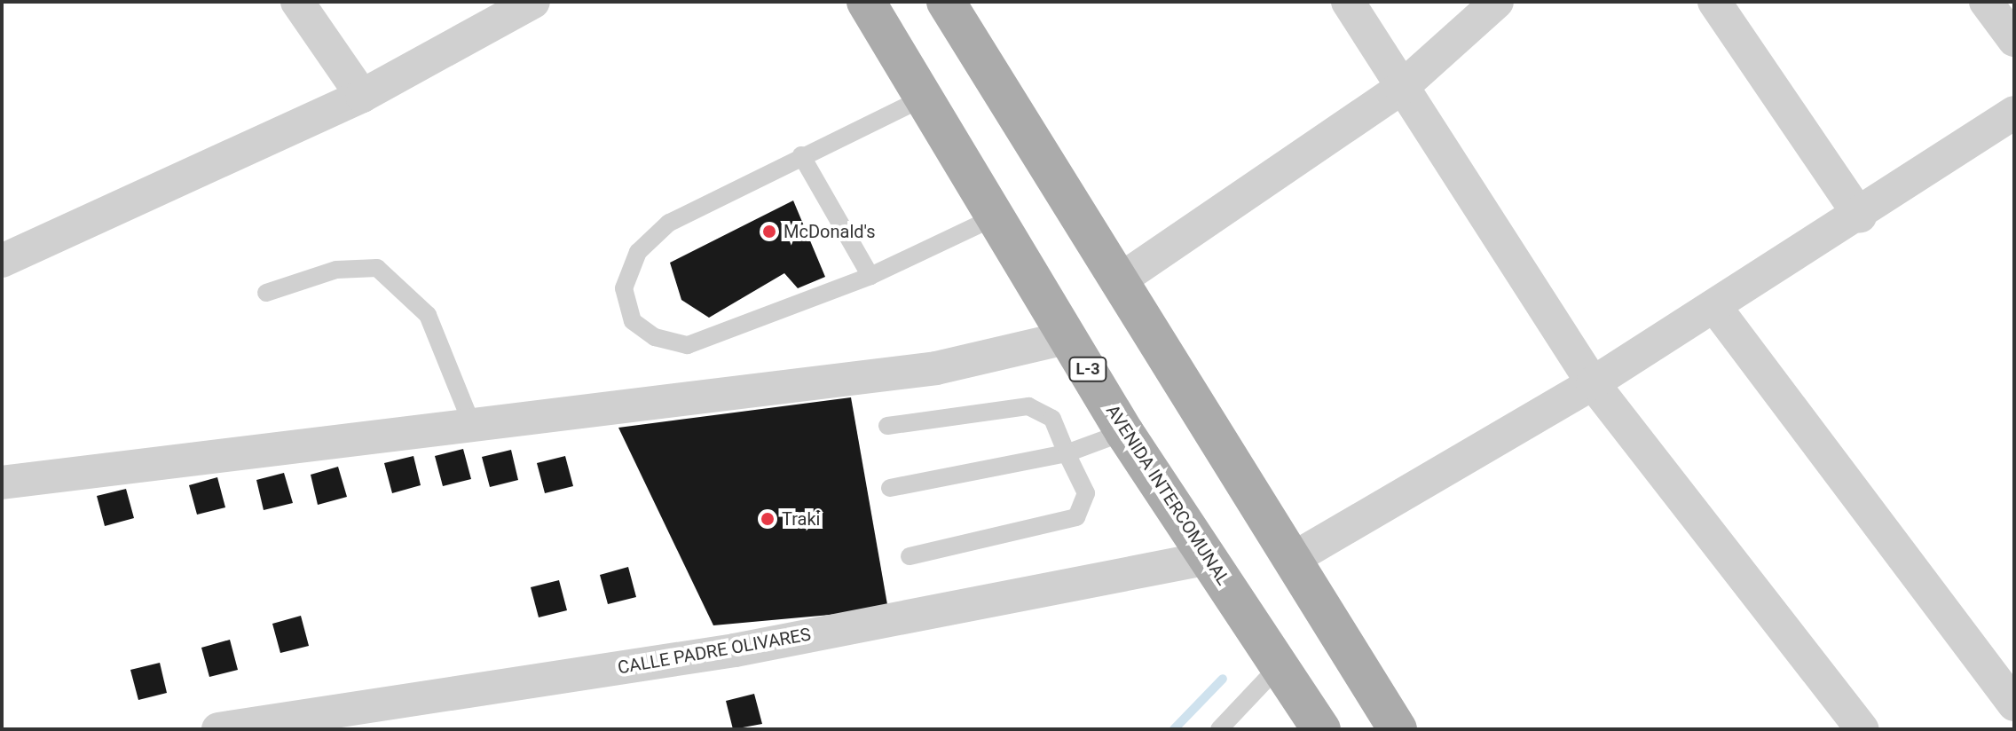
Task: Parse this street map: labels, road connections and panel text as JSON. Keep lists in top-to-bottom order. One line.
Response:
{"streets":{"main road":["L-3","AVENIDA INTERCOMUNAL"],"street":["CALLE PADRE OLIVARES"]},"crossings":[["AVENIDA INTERCOMUNAL","CALLE PADRE OLIVARES"]],"places":["McDonald's","Traki"]}
